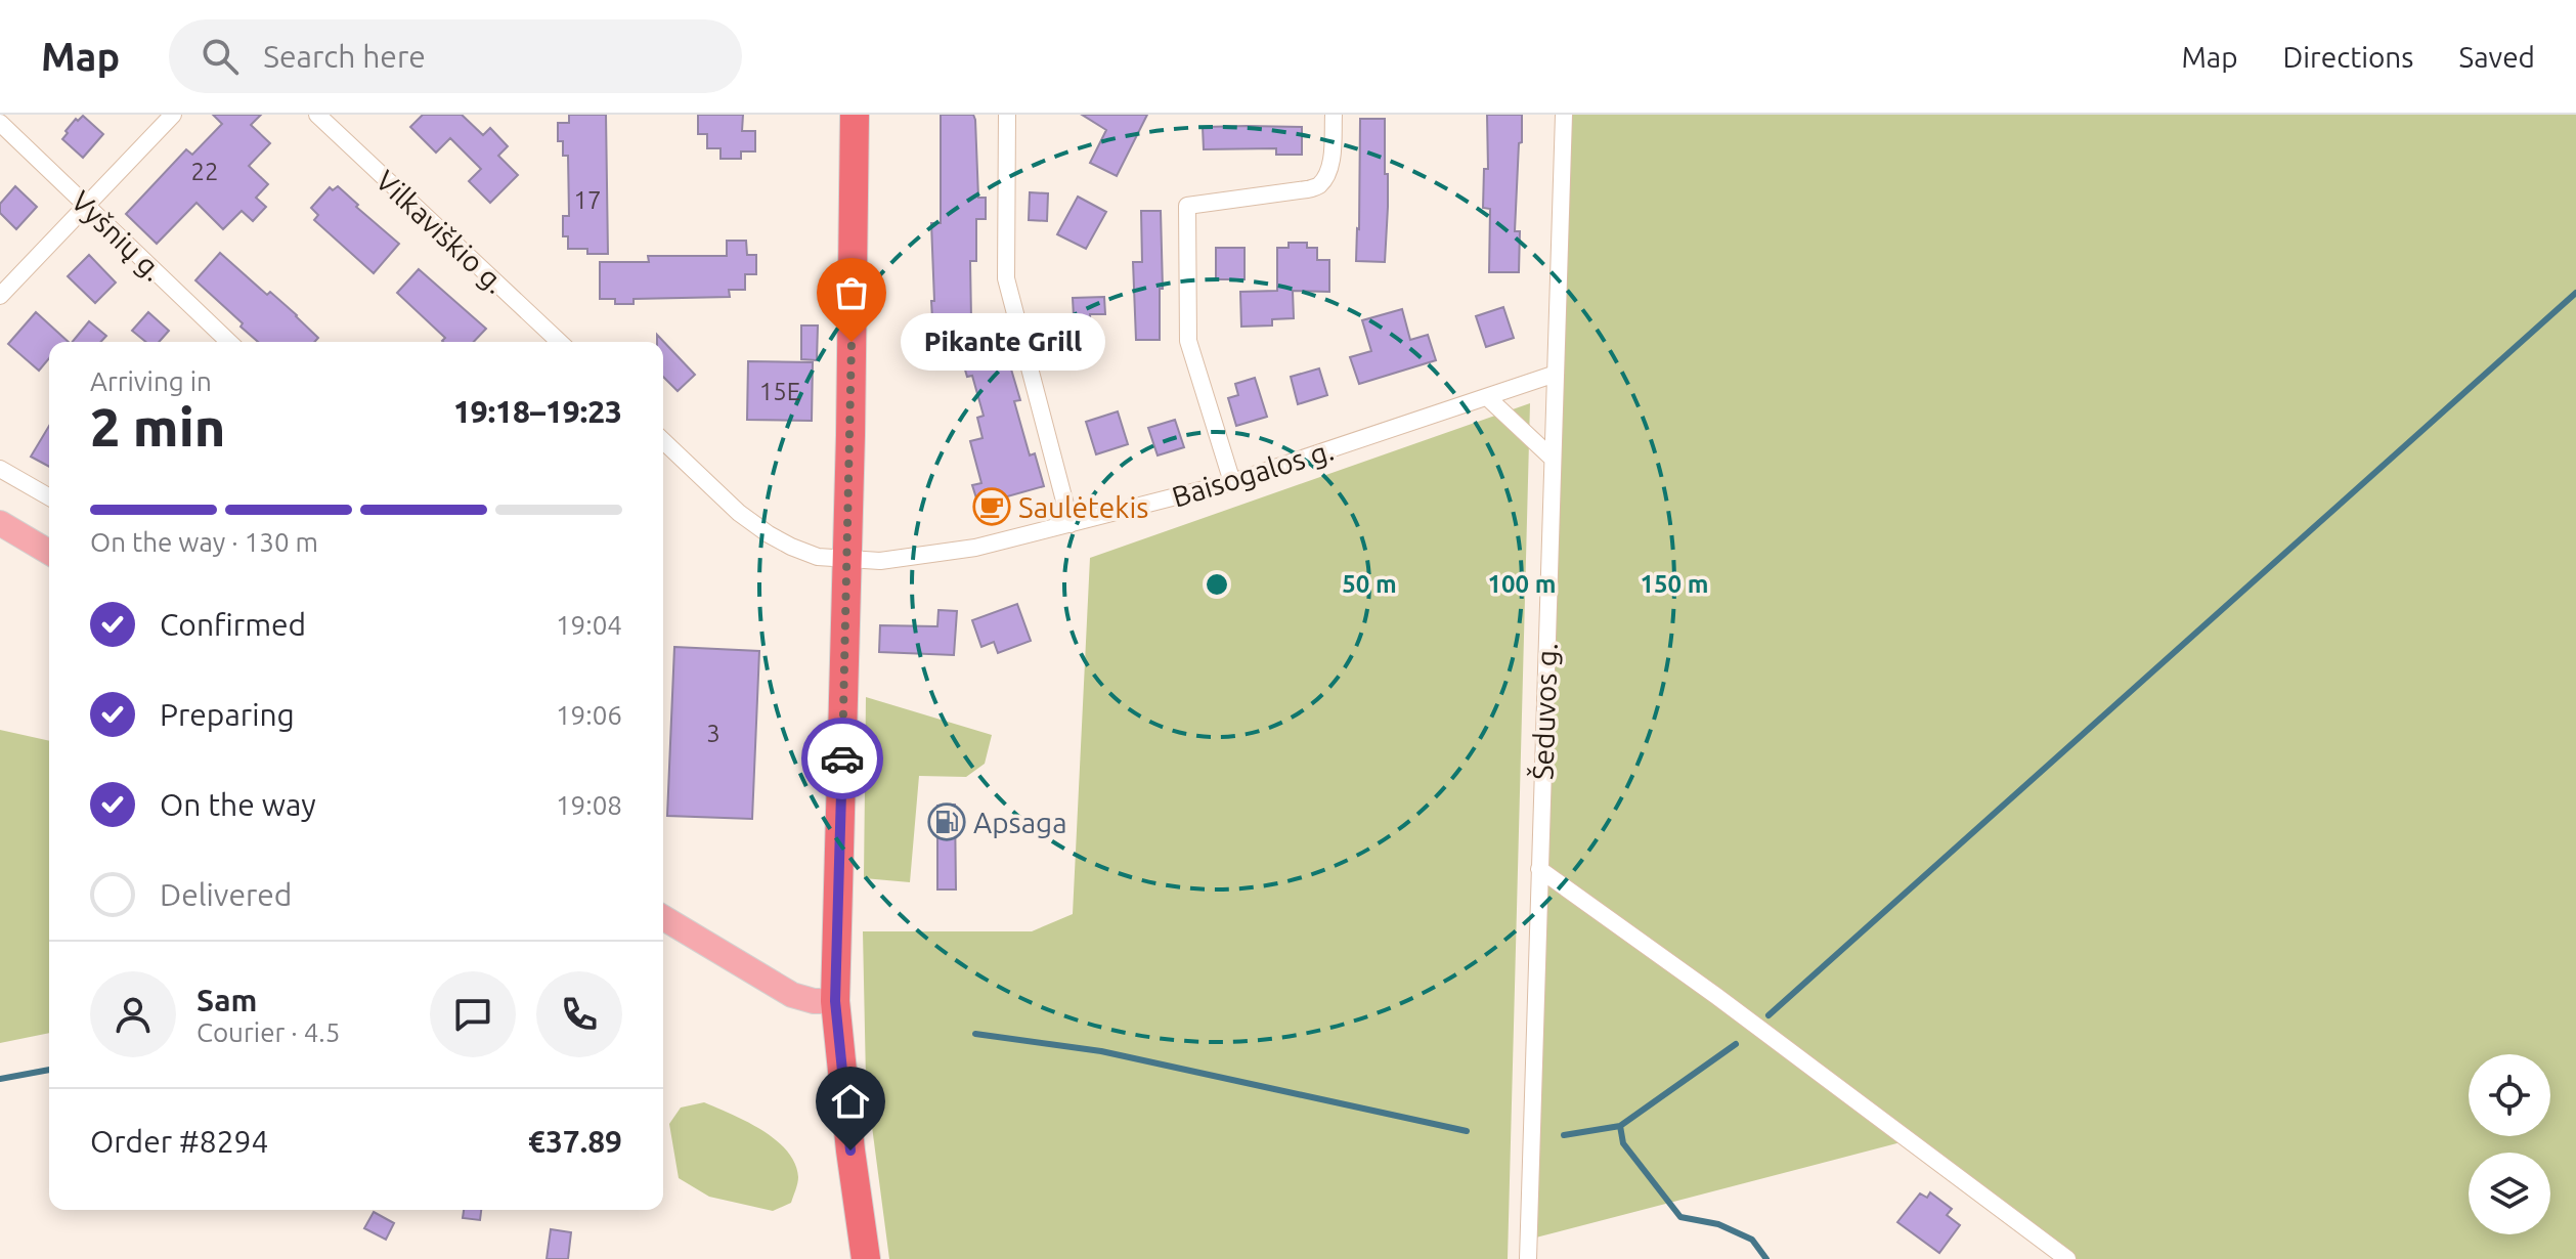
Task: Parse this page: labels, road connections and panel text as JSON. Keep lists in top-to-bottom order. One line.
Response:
{"streets":{"street":["Vilkaviškio g.","Vyšnių g.","Baisogalos g.","Šeduvos g."]},"crossings":[["Baisogalos g.","Šeduvos g."]],"places":{"other":["Pikante Grill"],"cafe":["Saulėtekis"],"fuel station":["Apsaga"]},"house_numbers":["22","17","15E","3"],"page":{"header":"Map","search":"Search here","nav":["Map","Directions","Saved"],"bubble":"Pikante Grill","heading":["2 min","Arriving in","19:18–19:23"],"panel":["Sam","Courier · 4.5","Order #8294","€37.89"],"bar":"On the way · 130 m","list":[["Confirmed","19:04"],["Preparing","19:06"],["On the way","19:08"],"Delivered"]},"rings":["50 m","100 m","150 m"]}
